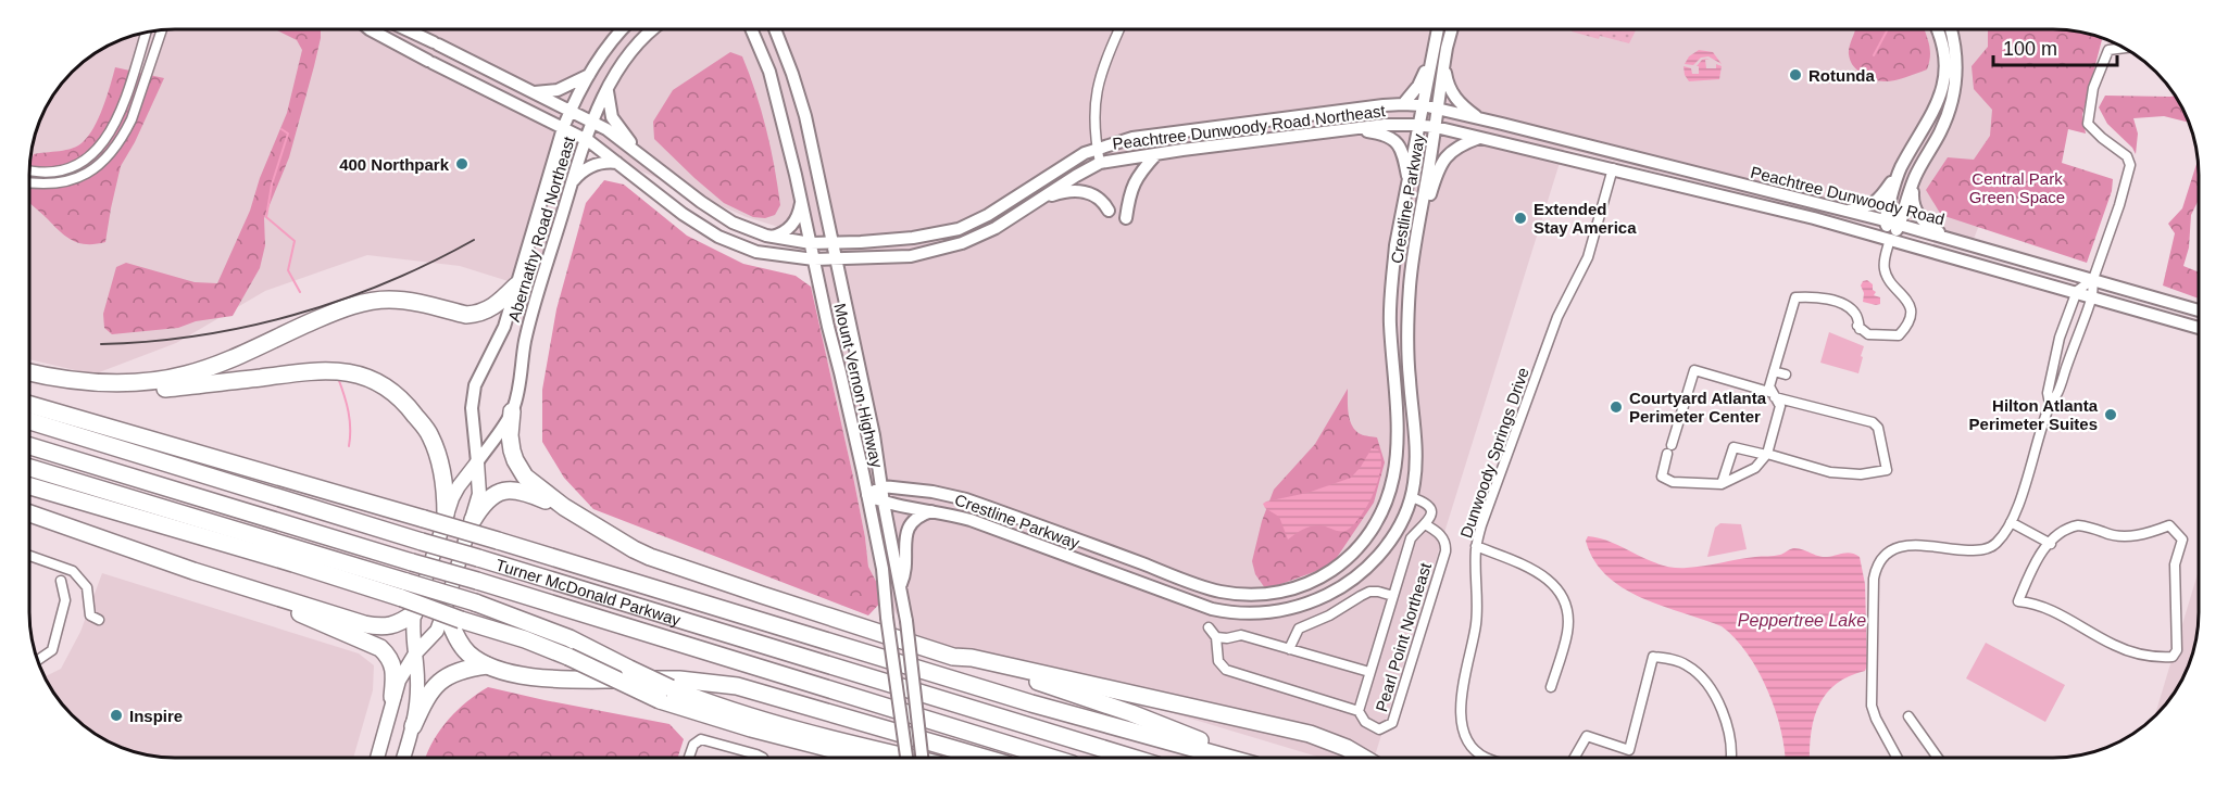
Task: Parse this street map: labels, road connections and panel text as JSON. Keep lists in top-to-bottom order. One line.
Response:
{"streets":{"highway":["Turner McDonald Parkway"],"main road":["Peachtree Dunwoody Road Northeast","Peachtree Dunwoody Road","Crestline Parkway","Abernathy Road Northeast","Mount Vernon Highway"],"street":["Dunwoody Springs Drive","Pearl Point Northeast"]},"crossings":[["Peachtree Dunwoody Road Northeast","Peachtree Dunwoody Road"],["Peachtree Dunwoody Road Northeast","Crestline Parkway"],["Peachtree Dunwoody Road Northeast","Abernathy Road Northeast"],["Peachtree Dunwoody Road Northeast","Mount Vernon Highway"],["Peachtree Dunwoody Road","Dunwoody Springs Drive"],["Crestline Parkway","Mount Vernon Highway"]],"water":["Peppertree Lake"],"parks":["Central Park Green Space"],"places":["Rotunda","400 Northpark","Extended Stay America","Courtyard Atlanta Perimeter Center","Hilton Atlanta Perimeter Suites","Inspire"],"scale_bar":"100 m"}
